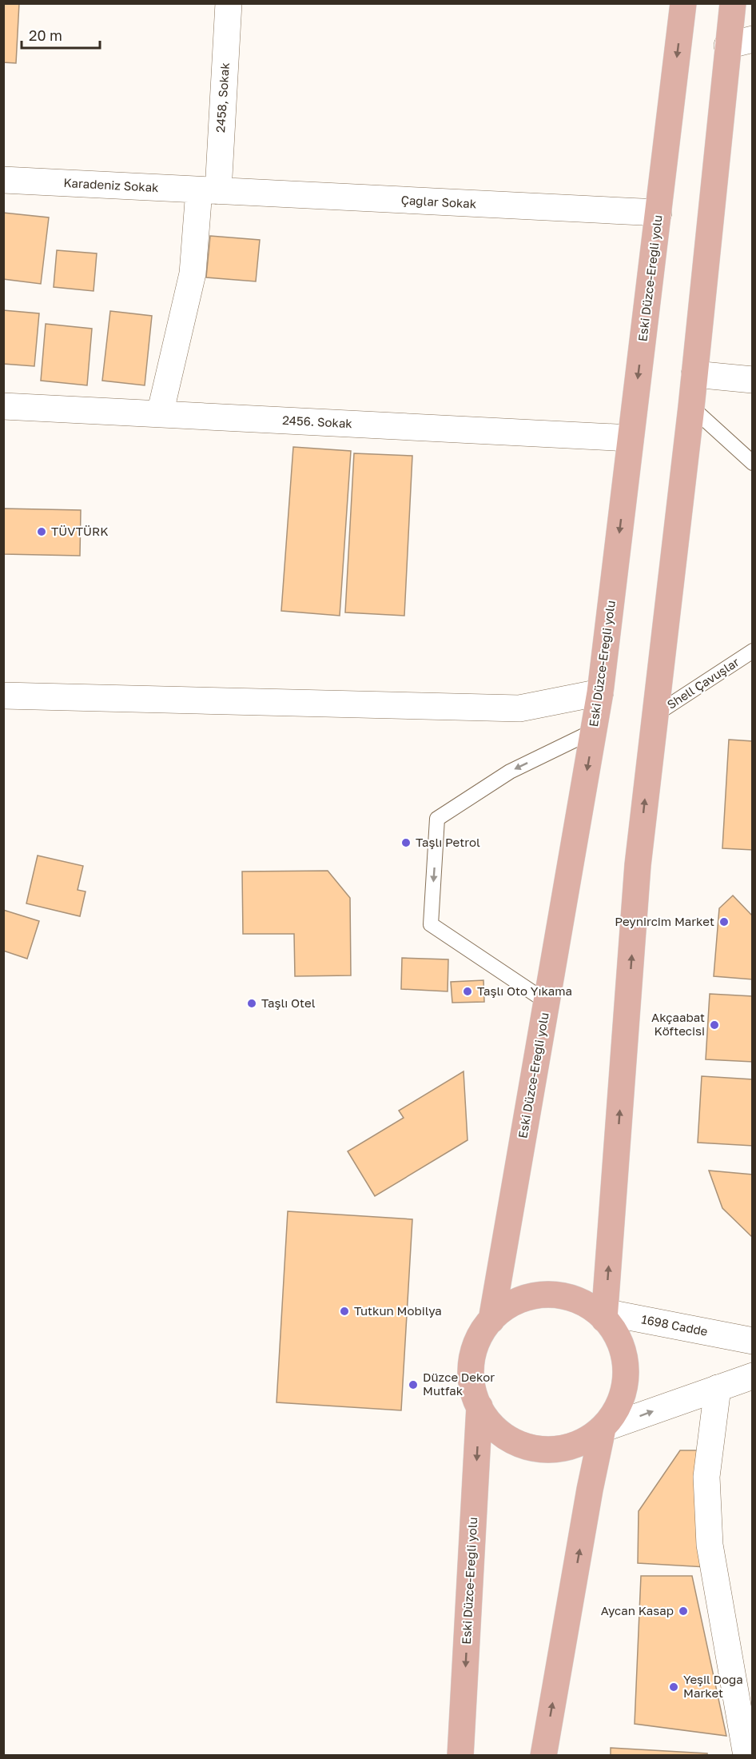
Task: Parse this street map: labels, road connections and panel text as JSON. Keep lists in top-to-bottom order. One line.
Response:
{"streets":{"main road":["Eski Düzce-Ereğli yolu"],"street":["2458, Sokak","Karadeniz Sokak","Çağlar Sokak","2456. Sokak","1698 Cadde"],"lane":["Shell Çavuşlar"]},"crossings":[["2458, Sokak","Karadeniz Sokak"],["2458, Sokak","Çağlar Sokak"],["2458, Sokak","2456. Sokak"],["Karadeniz Sokak","Çağlar Sokak"],["Çağlar Sokak","Eski Düzce-Ereğli yolu"],["Eski Düzce-Ereğli yolu","2456. Sokak"],["Eski Düzce-Ereğli yolu","1698 Cadde"]],"places":["TÜVTÜRK","Taşlı Petrol","Peynircim Market","Taşlı Oto Yıkama","Taşlı Otel","Akçaabat Köftecisi","Tutkun Mobilya","Düzce Dekor Mutfak","Aycan Kasap","Yeşil Doğa Market"],"scale_bar":"20 m"}
